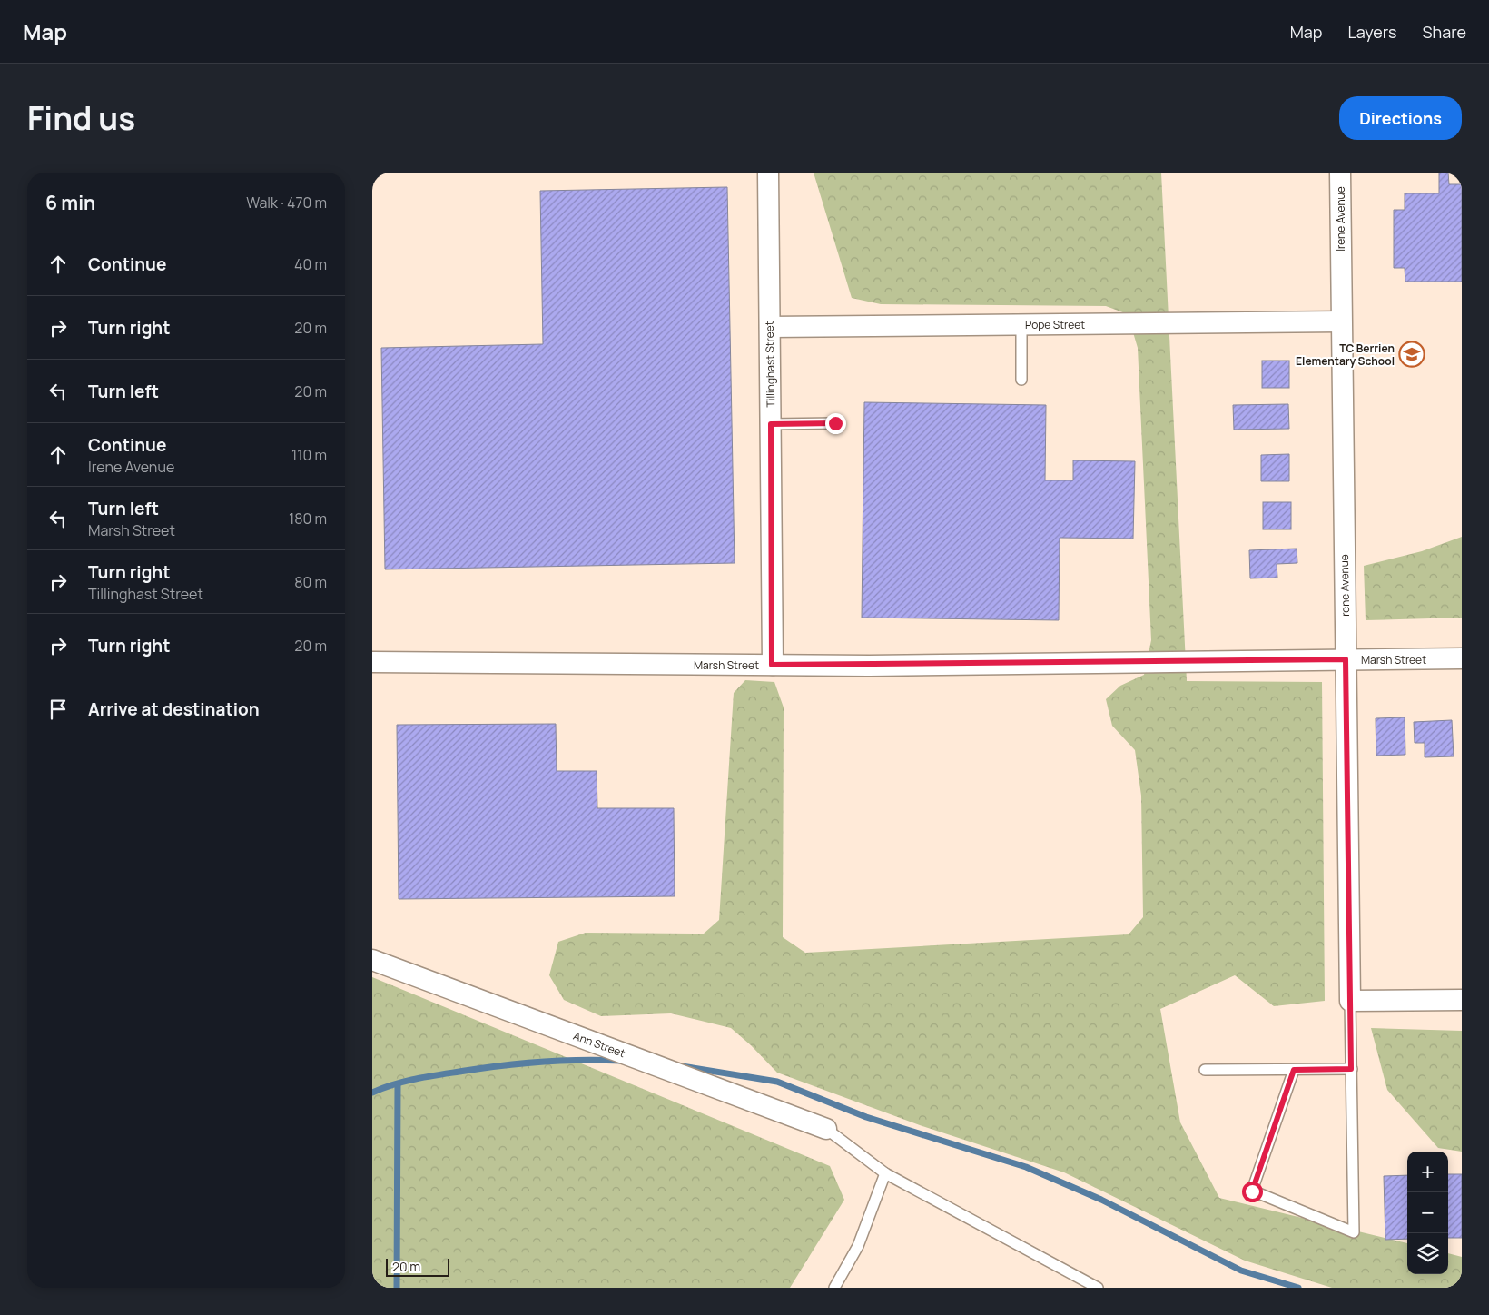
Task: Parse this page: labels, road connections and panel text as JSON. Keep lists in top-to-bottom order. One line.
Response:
{"streets":{"street":["Irene Avenue","Pope Street","Tillinghast Street","Marsh Street","Ann Street"]},"crossings":[["Irene Avenue","Pope Street"],["Irene Avenue","Marsh Street"],["Pope Street","Tillinghast Street"],["Tillinghast Street","Marsh Street"]],"places":{"school or university":["TC Berrien Elementary School"]},"scale_bar":"20 m","page":{"header":"Map","nav":["Map","Layers","Share"],"title":"Find us","buttons":"Directions","heading":["6 min","Walk · 470 m"],"list":[["Continue","40 m"],["Turn right","20 m"],["Turn left","20 m"],["Continue","Irene Avenue","110 m"],["Turn left","Marsh Street","180 m"],["Turn right","Tillinghast Street","80 m"],["Turn right","20 m"],"Arrive at destination"],"map_buttons":["+","−"],"scale":"20 m"}}
